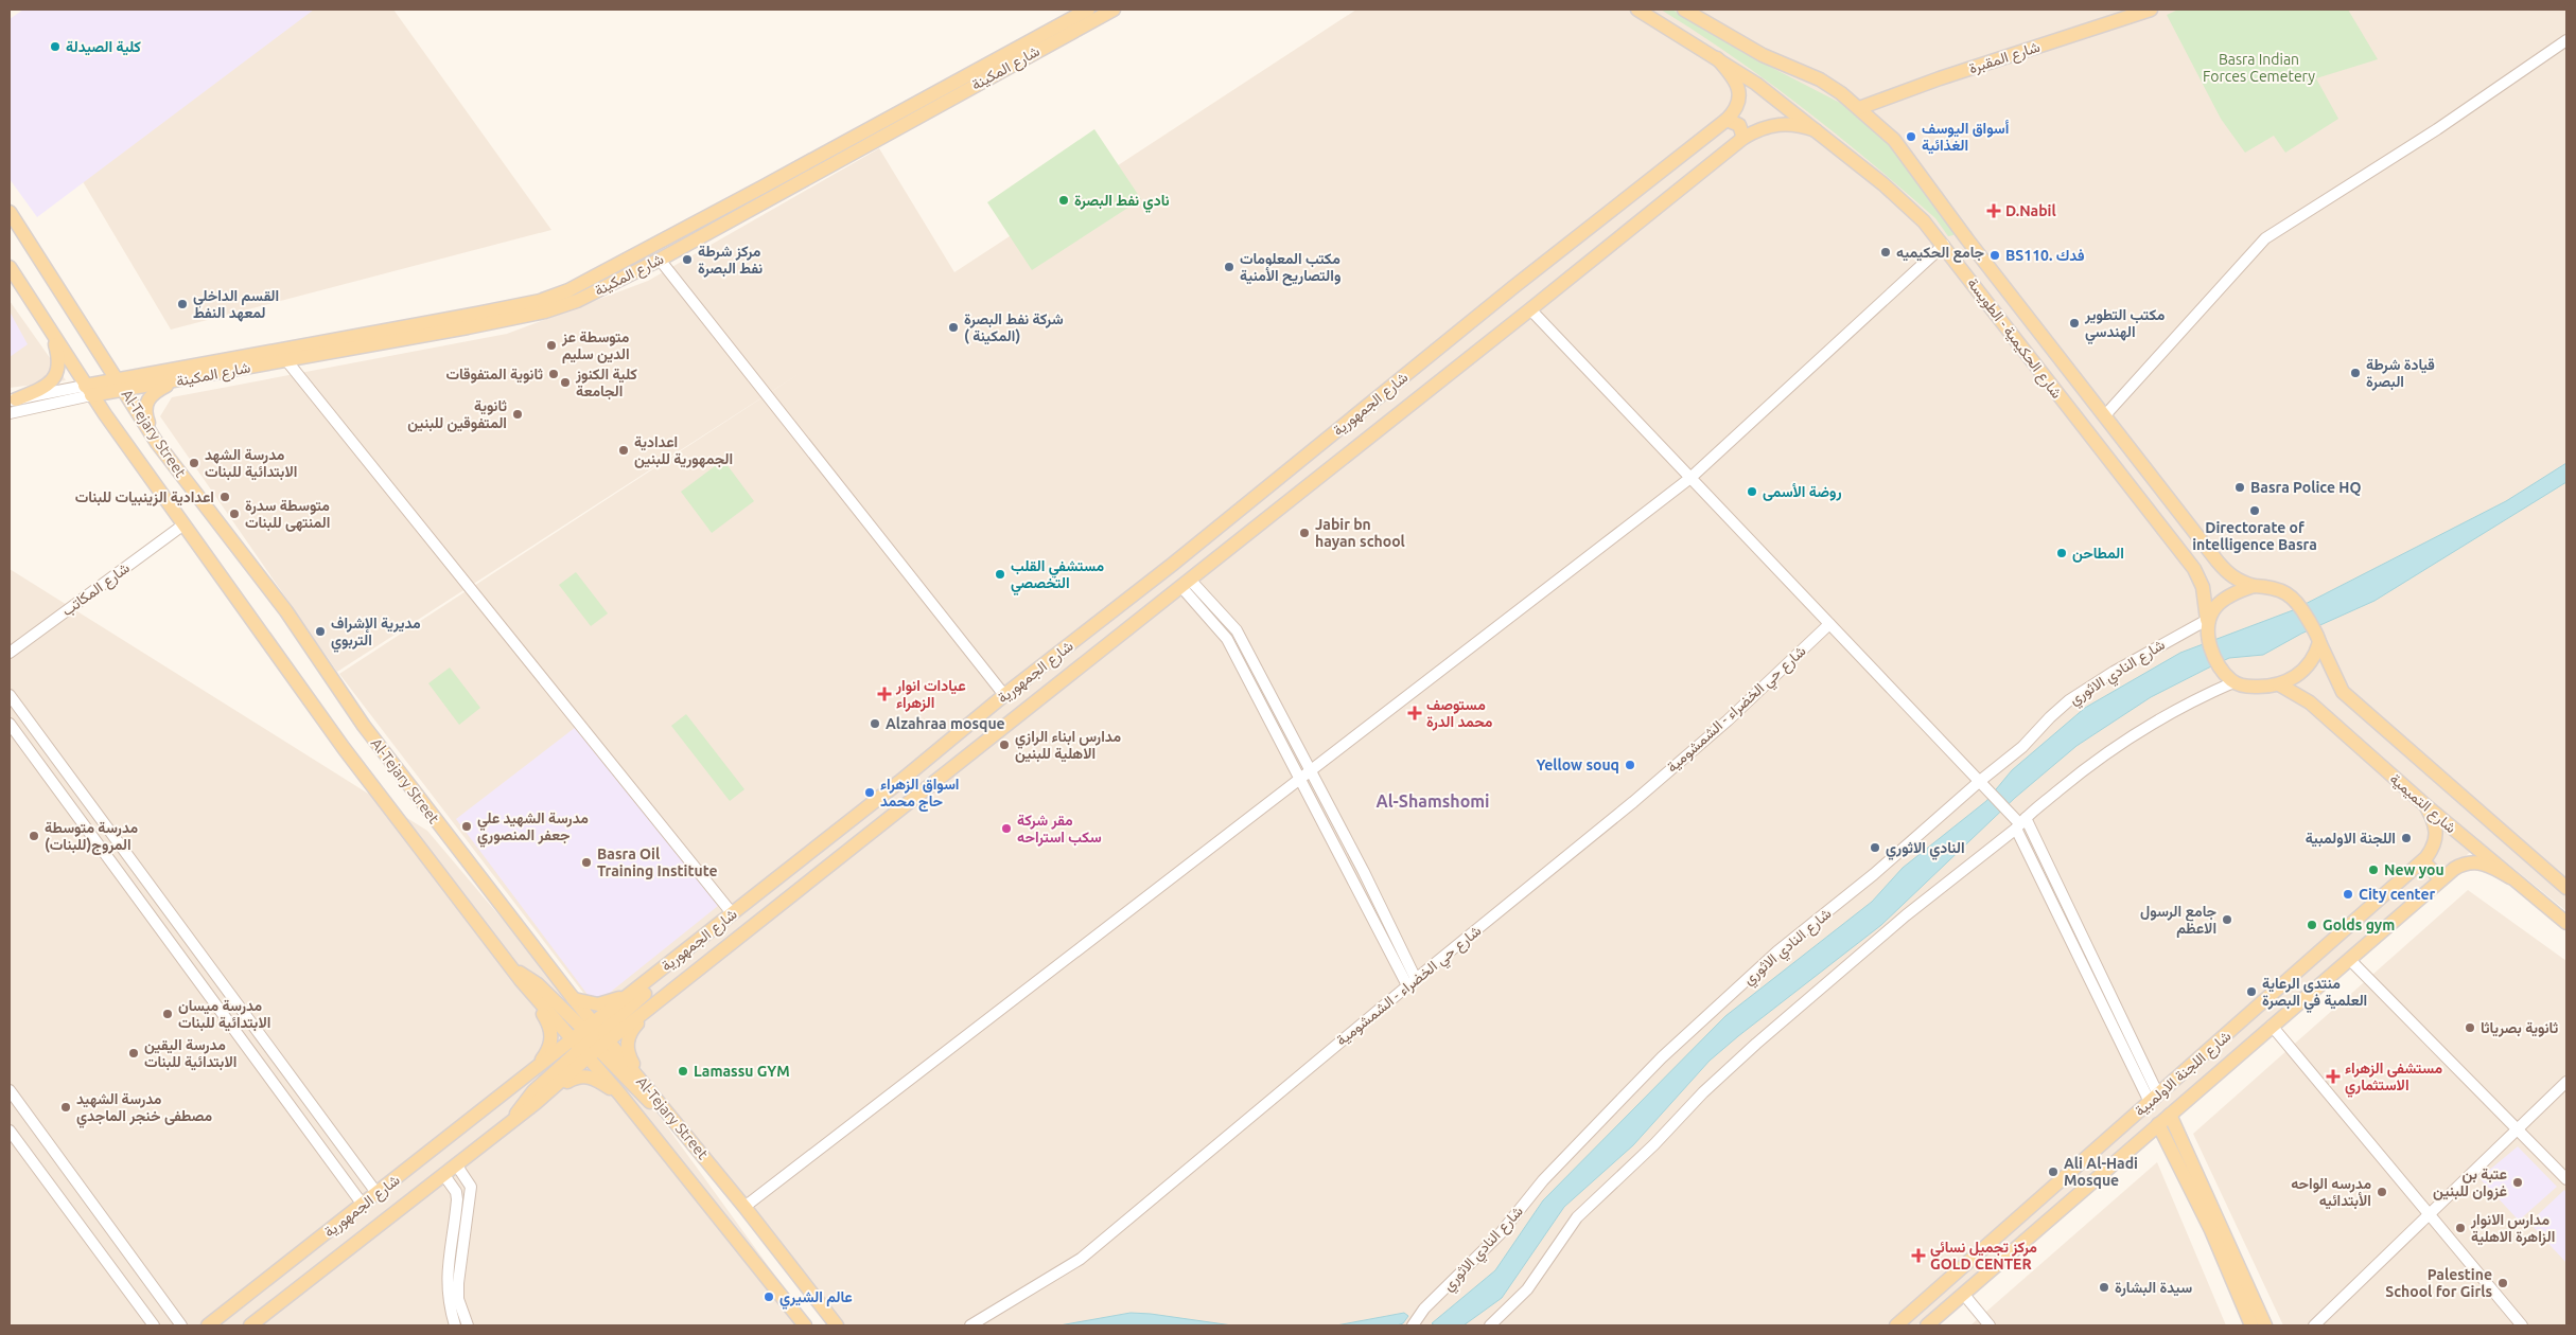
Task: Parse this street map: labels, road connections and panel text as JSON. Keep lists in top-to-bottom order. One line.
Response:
{"streets":{"main road":["شارع المقبرة","شارع المكينة","شارع الحكيمية - الطويسة","شارع الجمهورية","Al-Tejary Street","شارع التميمية","شارع اللجنة الاولمبية"],"street":["شارع المكاتب","شارع النادي الاثوري","شارع حي الخضراء - الشمشومية"]},"crossings":[["شارع المقبرة","شارع الحكيمية - الطويسة"],["شارع المكينة","Al-Tejary Street"],["شارع الحكيمية - الطويسة","شارع الجمهورية"],["شارع الحكيمية - الطويسة","شارع النادي الاثوري"],["شارع الحكيمية - الطويسة","شارع التميمية"],["شارع الجمهورية","Al-Tejary Street"],["Al-Tejary Street","شارع المكاتب"],["شارع النادي الاثوري","شارع التميمية"],["شارع التميمية","شارع اللجنة الاولمبية"]],"districts":["Al-Shamshomi"],"parks":["Basra Indian Forces Cemetery"],"places":{"other":["كلية الصيدلة","أسواق اليوسف الغذائية","نادي نفط البصرة","جامع الحكيميه","BS110. فدك","مركز شرطة نفط البصرة","مكتب المعلومات والتصاريح الأمنية","القسم الداخلي لمعهد النفط","مكتب التطوير الهندسي","شركة نفط البصرة ( المكينة)","متوسطة عز الدين سليم","قيادة شرطة البصرة","ثانوية المتفوقات","كلية الكنوز الجامعة","ثانوية المتفوقين للبنين","اعدادية الجمهورية للبنين","مدرسة الشهد الابتدائية للبنات","Basra Police HQ","روضة الأسمى","اعدادية الزينبيات للبنات","Directorate of intelligence Basra","متوسطة سدرة المنتهى للبنات","Jabir bn hayan school","المطاحن","مستشفي القلب التخصصي","مديرية الإشراف التربوي","Alzahraa mosque","مدارس ابناء الرازي الاهلية للبنين","Yellow souq","اسواق الزهراء حاج محمد","مدرسة الشهيد علي جعفر المنصوري","مقر شركة سكب استراحه","مدرسة متوسطة المروج(للبنات)","اللجنة الاولمبية","النادي الاثوري","Basra Oil Training Institute","New you","City center","جامع الرسول الاعظم","Golds gym","منتدى الرعاية العلمية في البصرة","مدرسة ميسان الابتدائية للبنات","ثانوية بصرياثا","مدرسة اليقين الابتدائية للبنات","Lamassu GYM","مدرسة الشهيد مصطفى خنجر الماجدي","Ali Al-Hadi Mosque","عتبة بن غزوان للبنين","مدرسه الواحه الأبتدائيه","مدارس الانوار الزاهرة الاهلية","Palestine School for Girls","سيدة البشارة","عالم الشيري"],"health":["D.Nabil","عيادات انوار الزهراء","مستوصف محمد الدرة","مستشفى الزهراء الاستثماري","مركز تجميل نسائي GOLD CENTER"]}}
